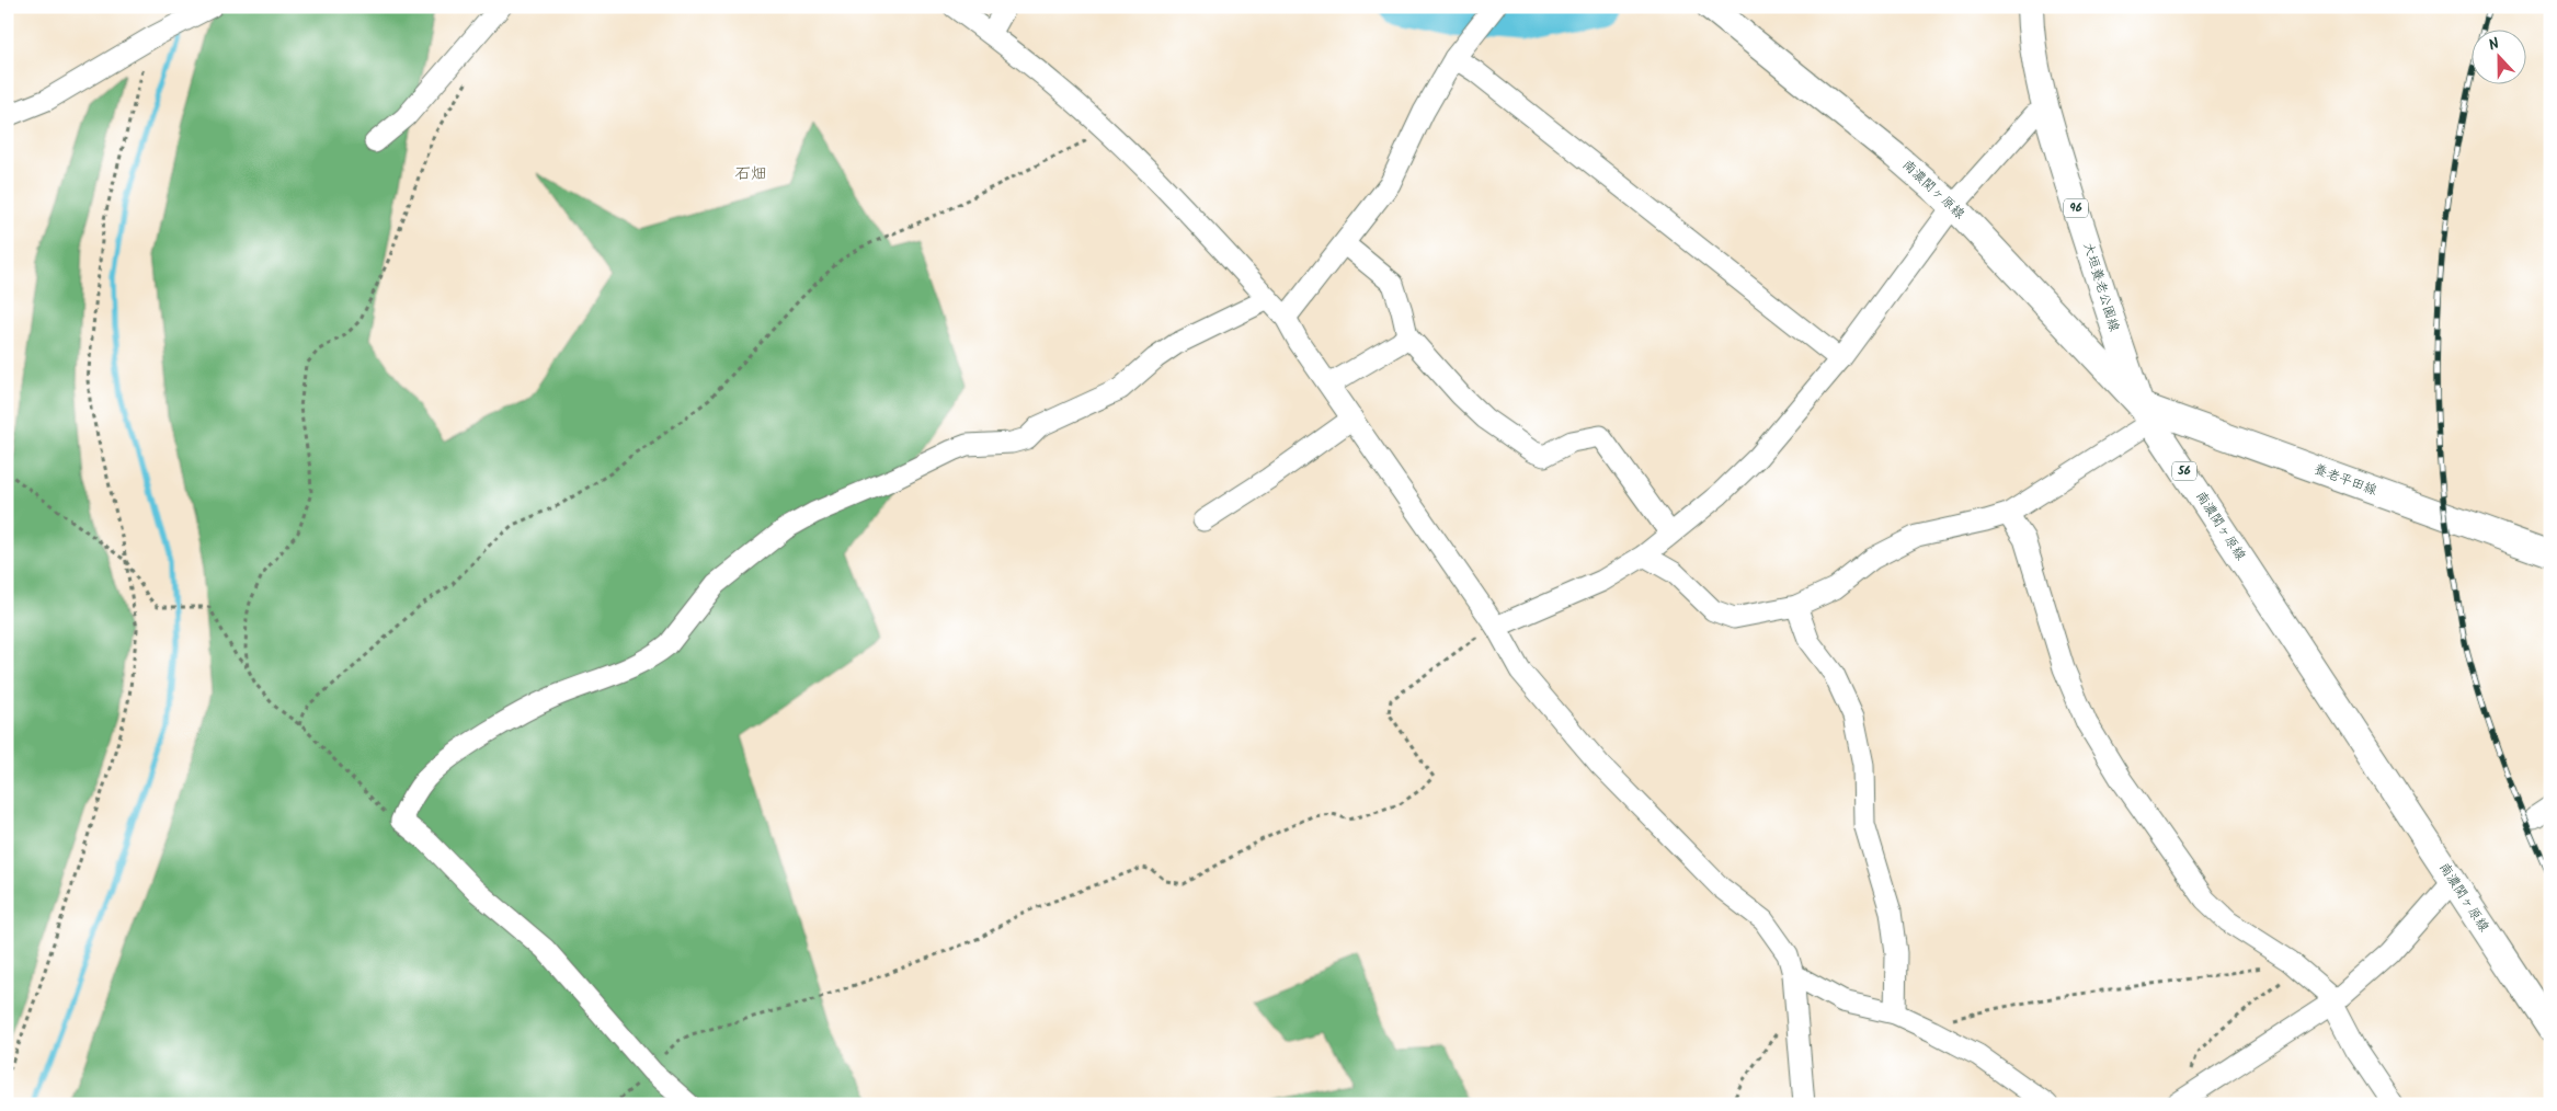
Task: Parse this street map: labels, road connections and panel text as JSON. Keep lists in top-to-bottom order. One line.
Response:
{"streets":{"main road":["南濃関ヶ原線","96","大垣養老公園線","56","養老平田線"]},"crossings":[["南濃関ヶ原線","大垣養老公園線"],["南濃関ヶ原線","養老平田線"],["大垣養老公園線","養老平田線"]],"districts":["石畑"],"north":"top"}
